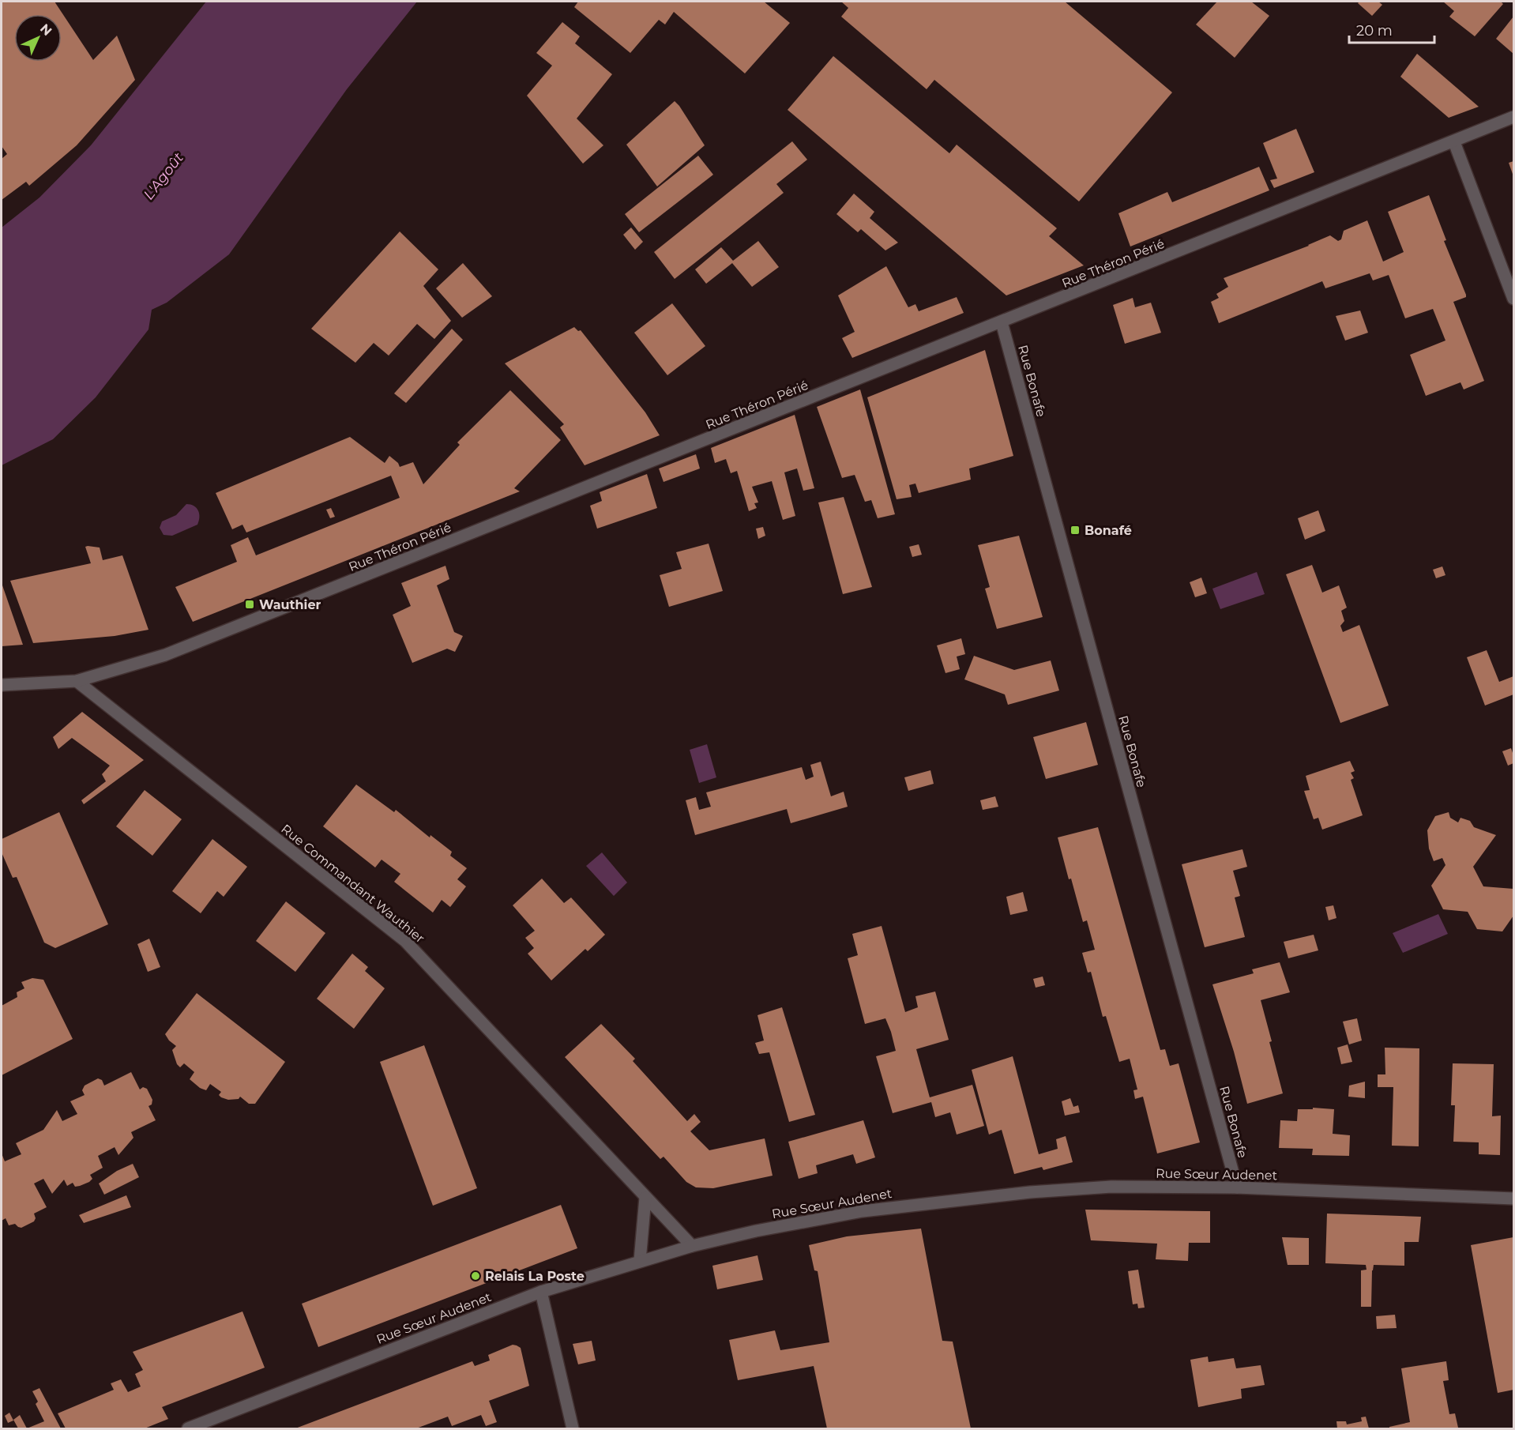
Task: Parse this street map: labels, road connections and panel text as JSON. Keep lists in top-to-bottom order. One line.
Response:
{"streets":{"street":["Rue Théron Périé","Rue Bonafe","Rue Commandant Wauthier","Rue Sœur Audenet"]},"crossings":[["Rue Théron Périé","Rue Bonafe"],["Rue Théron Périé","Rue Commandant Wauthier"],["Rue Bonafe","Rue Sœur Audenet"],["Rue Commandant Wauthier","Rue Sœur Audenet"]],"water":["L'Agoût"],"places":{"transit":["Bonafé","Wauthier"],"other":["Relais La Poste"]},"scale_bar":"20 m","north":"top right"}
